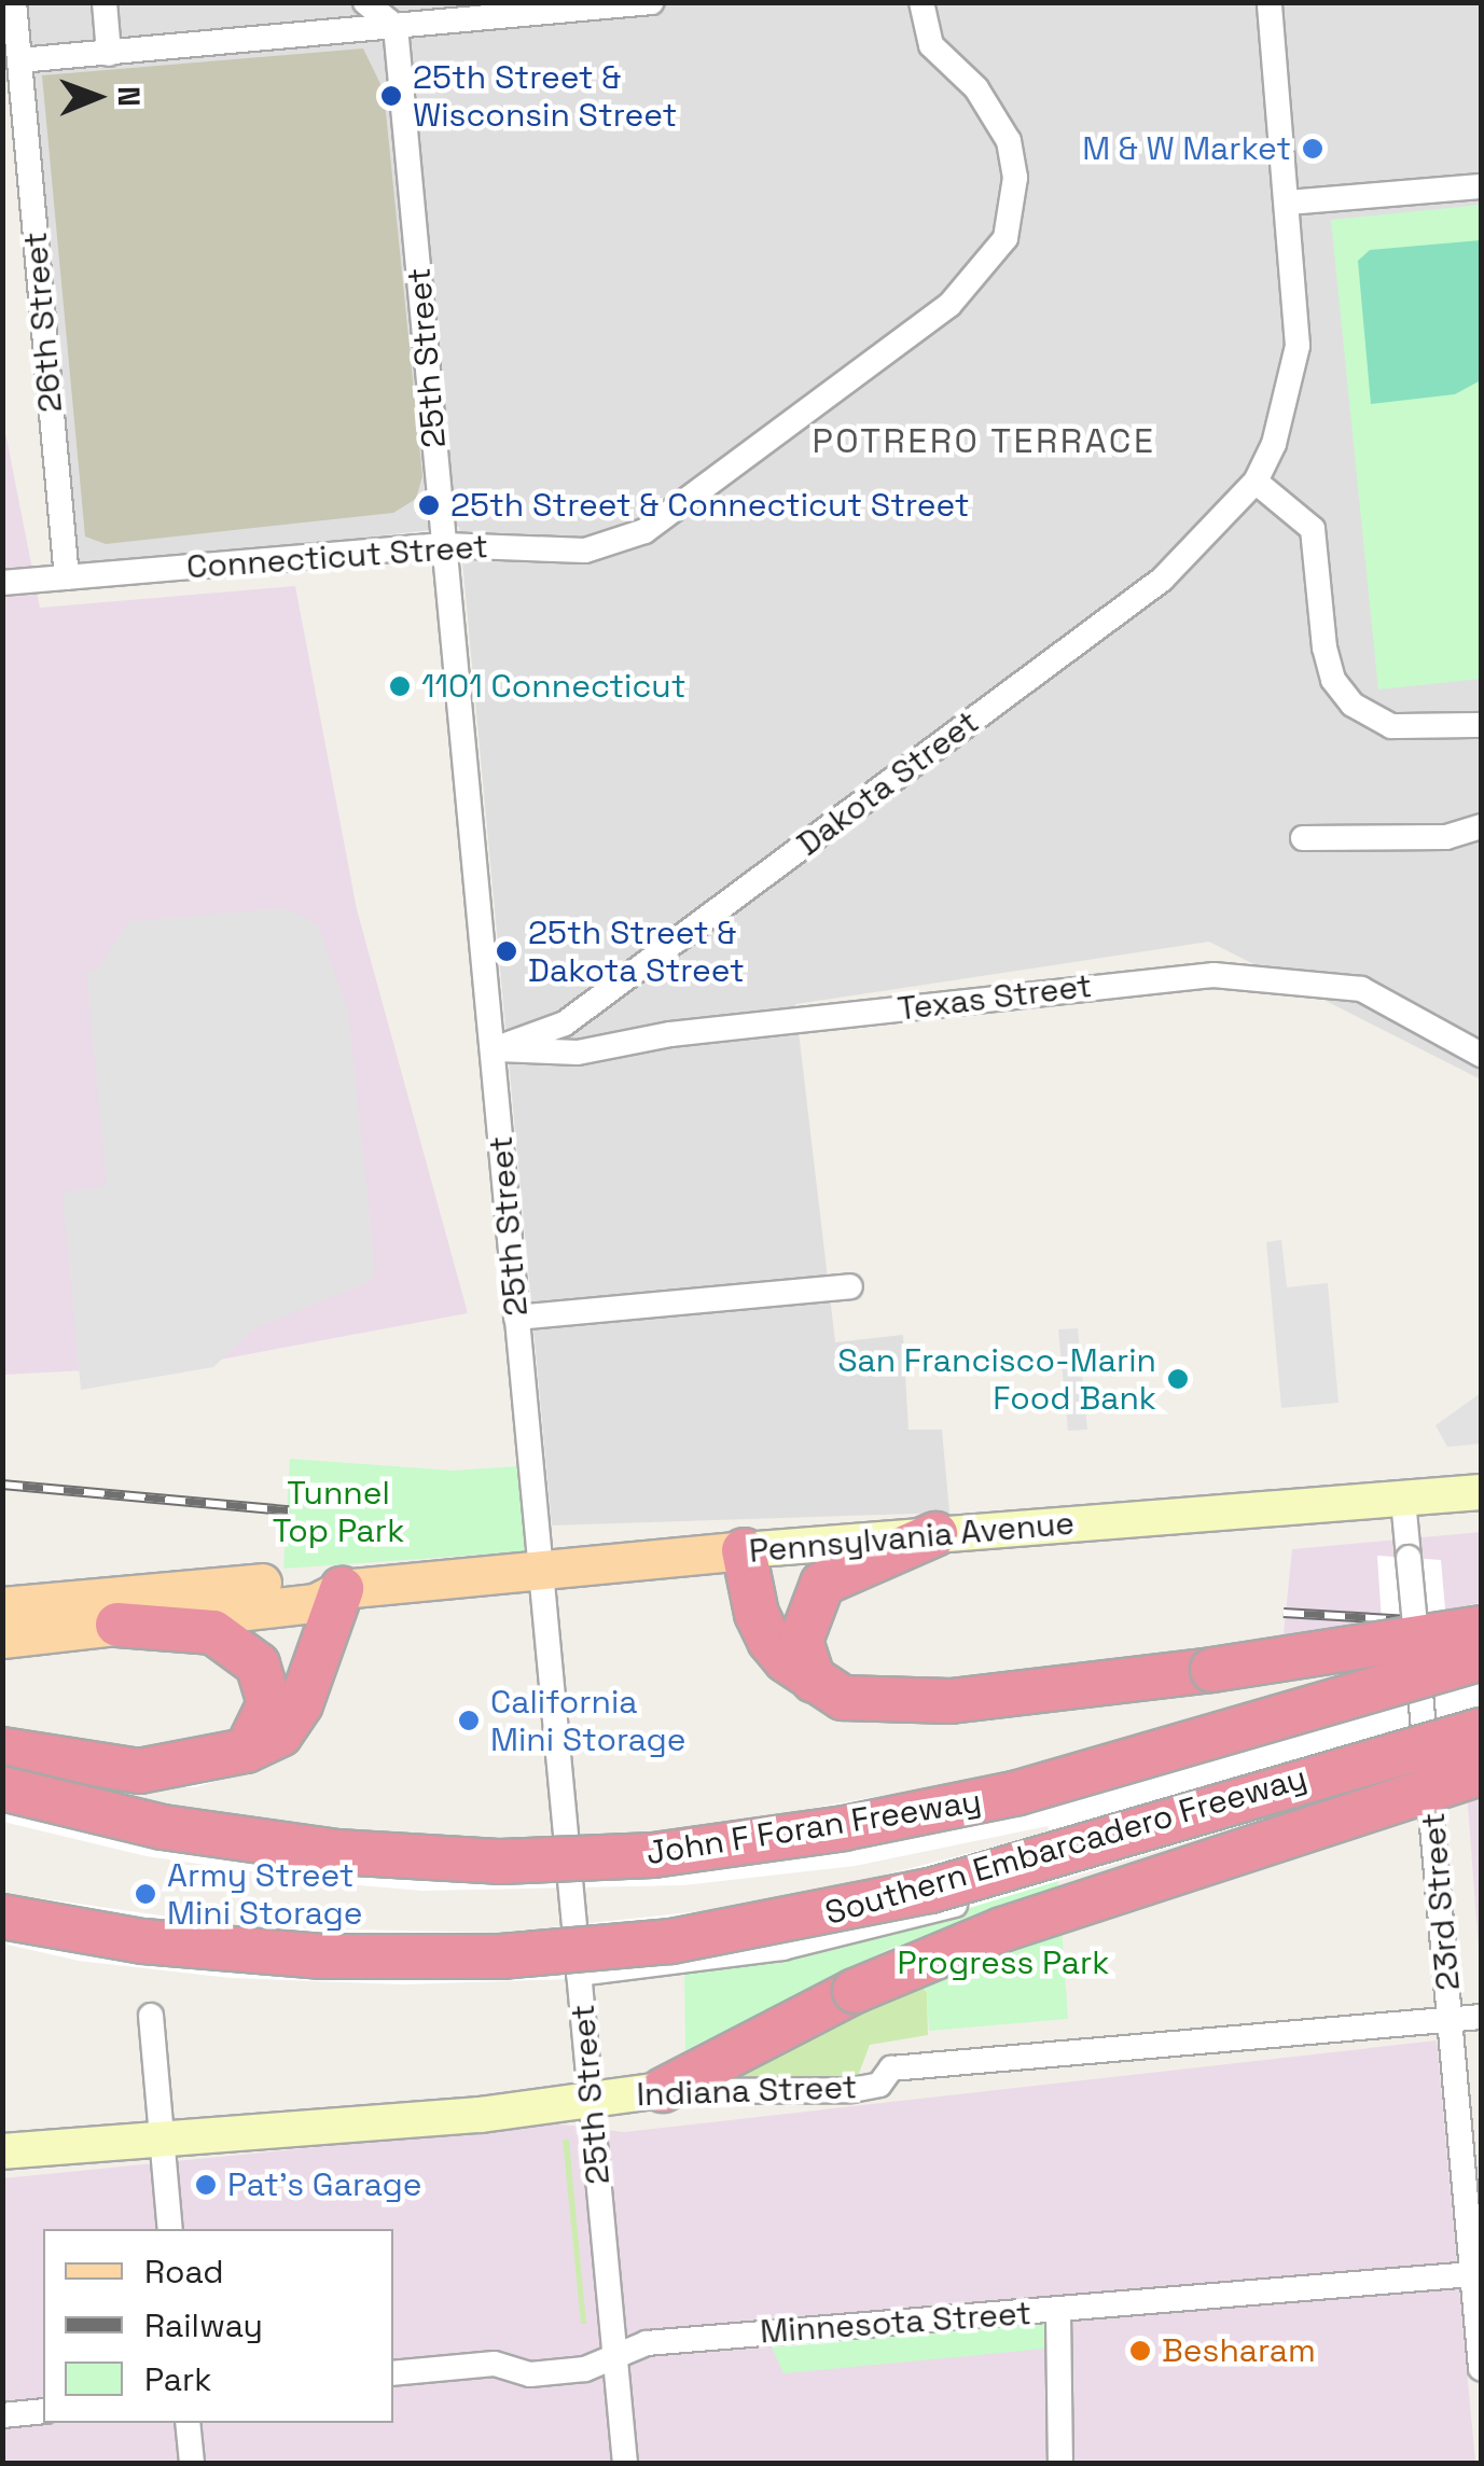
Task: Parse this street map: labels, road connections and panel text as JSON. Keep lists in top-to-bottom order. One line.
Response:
{"streets":{"highway":["John F Foran Freeway","Southern Embarcadero Freeway"],"main road":["Pennsylvania Avenue","Indiana Street"],"street":["26th Street","25th Street","Connecticut Street","Dakota Street","Texas Street","23rd Street","Minnesota Street"]},"crossings":[["26th Street","Connecticut Street"],["25th Street","Connecticut Street"],["25th Street","Dakota Street"],["25th Street","Texas Street"],["25th Street","Pennsylvania Avenue"],["25th Street","Indiana Street"],["25th Street","Minnesota Street"],["Dakota Street","Texas Street"],["Pennsylvania Avenue","23rd Street"],["23rd Street","Indiana Street"],["23rd Street","Minnesota Street"]],"districts":["POTRERO TERRACE"],"parks":["Tunnel Top Park","Progress Park"],"places":["25th Street & Wisconsin Street","M & W Market","25th Street & Connecticut Street","1101 Connecticut","25th Street & Dakota Street","San Francisco-Marin Food Bank","California Mini Storage","Army Street Mini Storage","Pat's Garage","Besharam"],"legend":["Road","Railway","Park"],"north":"right"}
